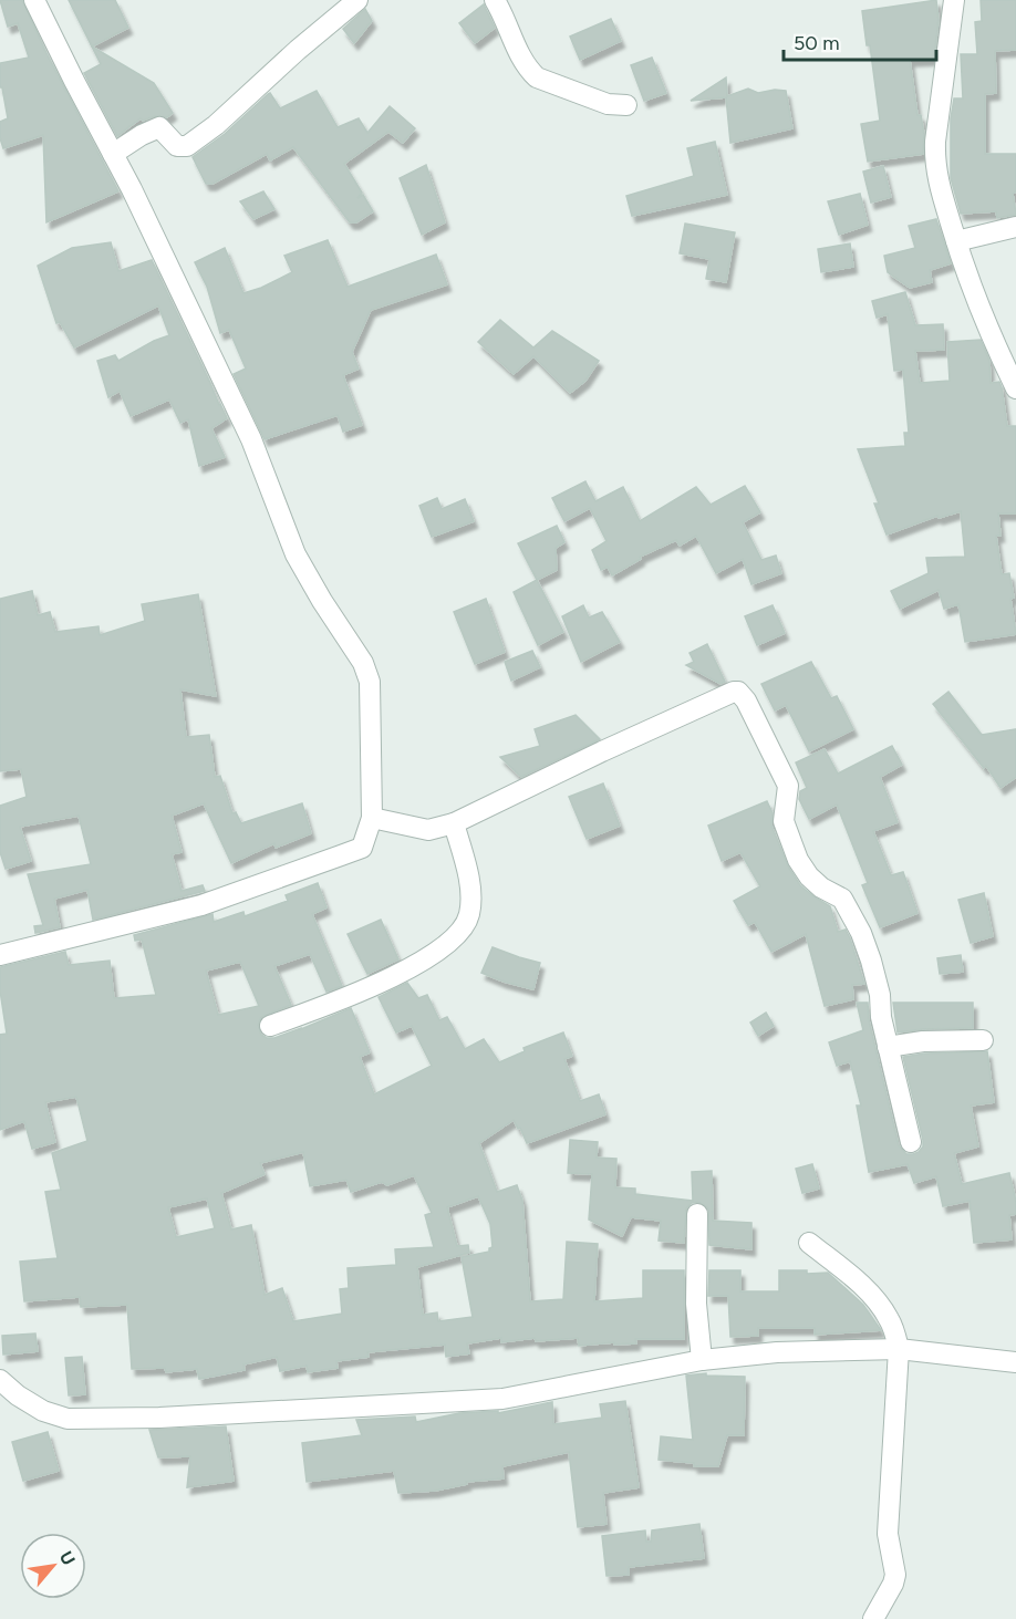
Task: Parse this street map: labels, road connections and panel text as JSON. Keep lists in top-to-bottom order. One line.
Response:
{"scale_bar":"50 m","north":"top right"}
